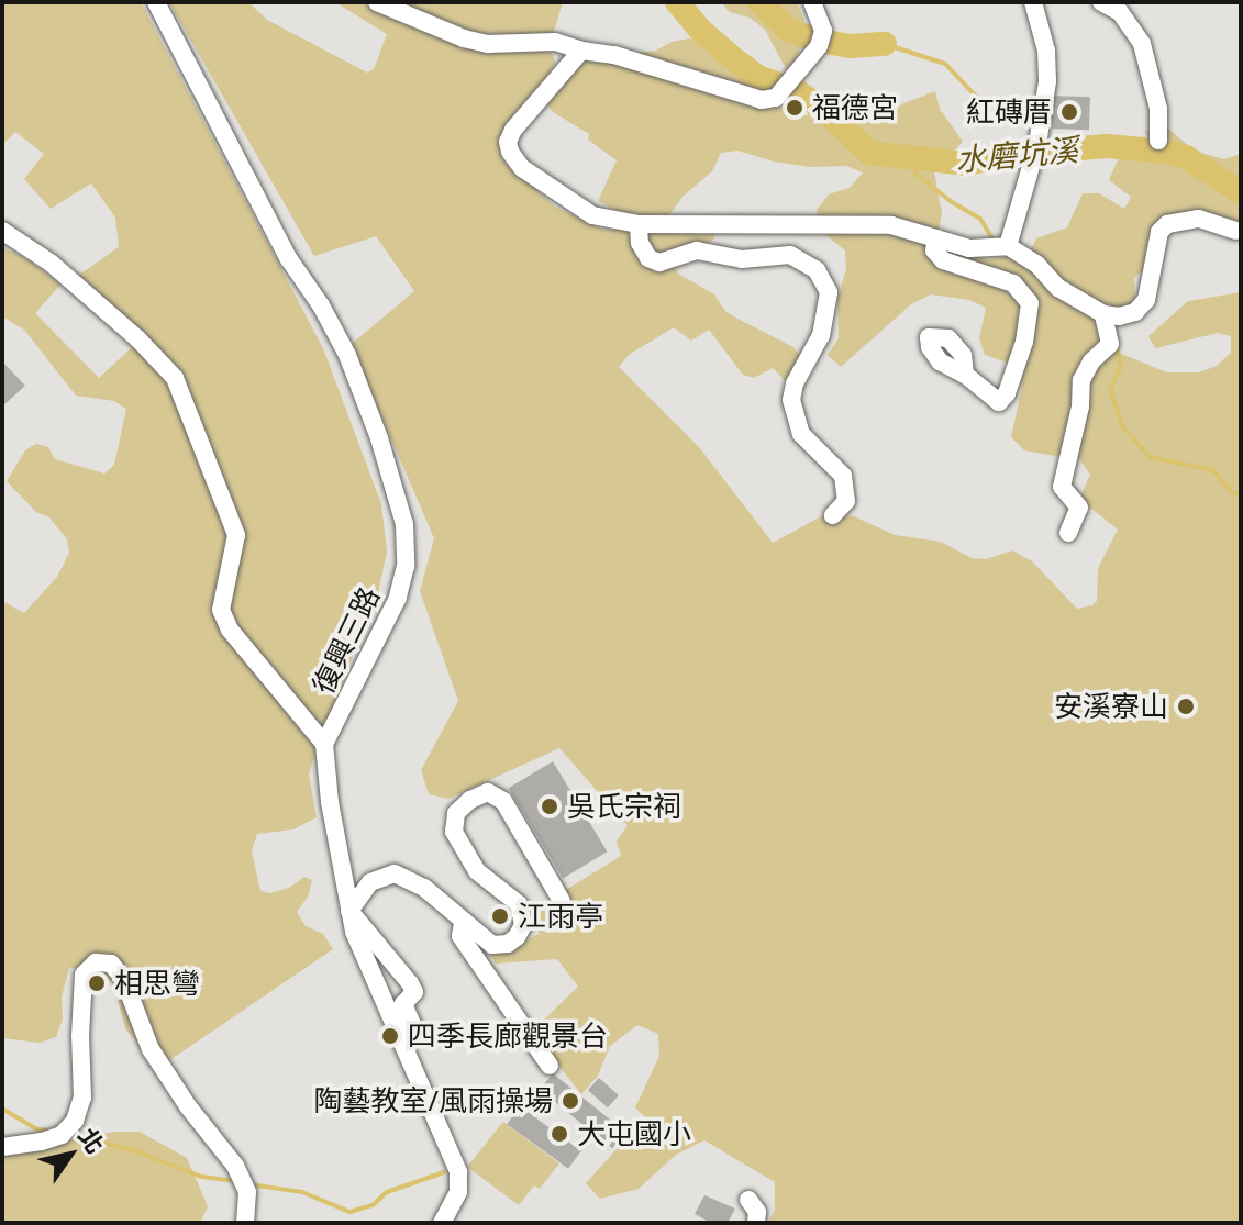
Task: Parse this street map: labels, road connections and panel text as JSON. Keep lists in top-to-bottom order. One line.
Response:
{"streets":{"street":["復興三路"]},"water":["水磨坑溪"],"places":["福德宮","紅磚厝","安溪寮山","吳氏宗祠","江雨亭","相思彎","四季長廊觀景台","陶藝教室/風雨操場","大屯國小"],"north":"top right"}
